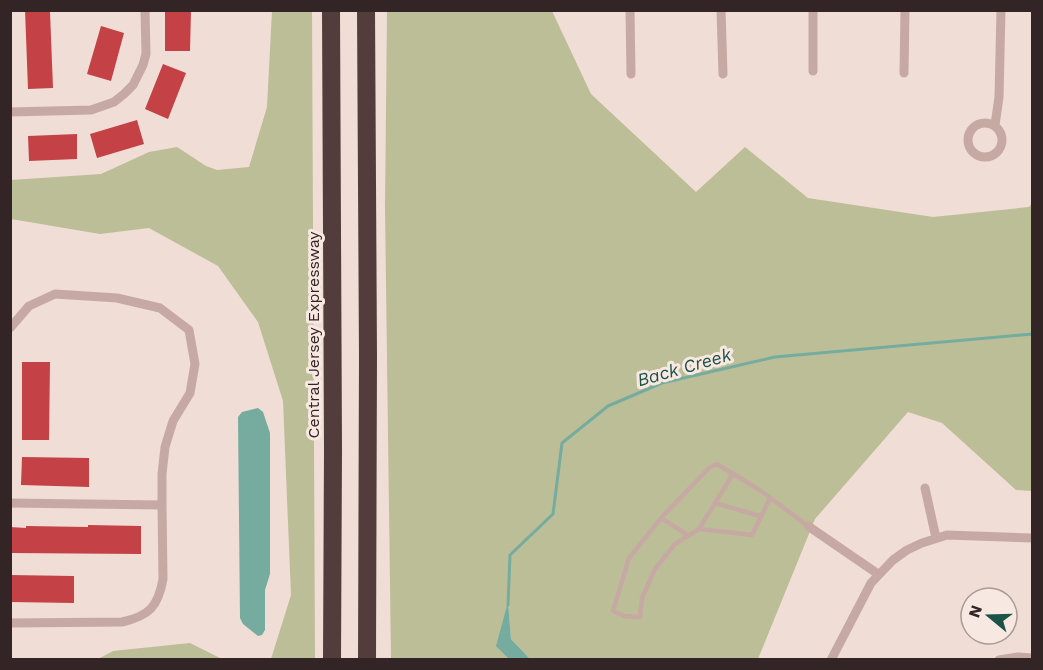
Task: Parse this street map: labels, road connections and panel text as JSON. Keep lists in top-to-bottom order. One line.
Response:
{"streets":{"highway":["Central Jersey Expressway"]},"water":["Back Creek"],"north":"left"}
